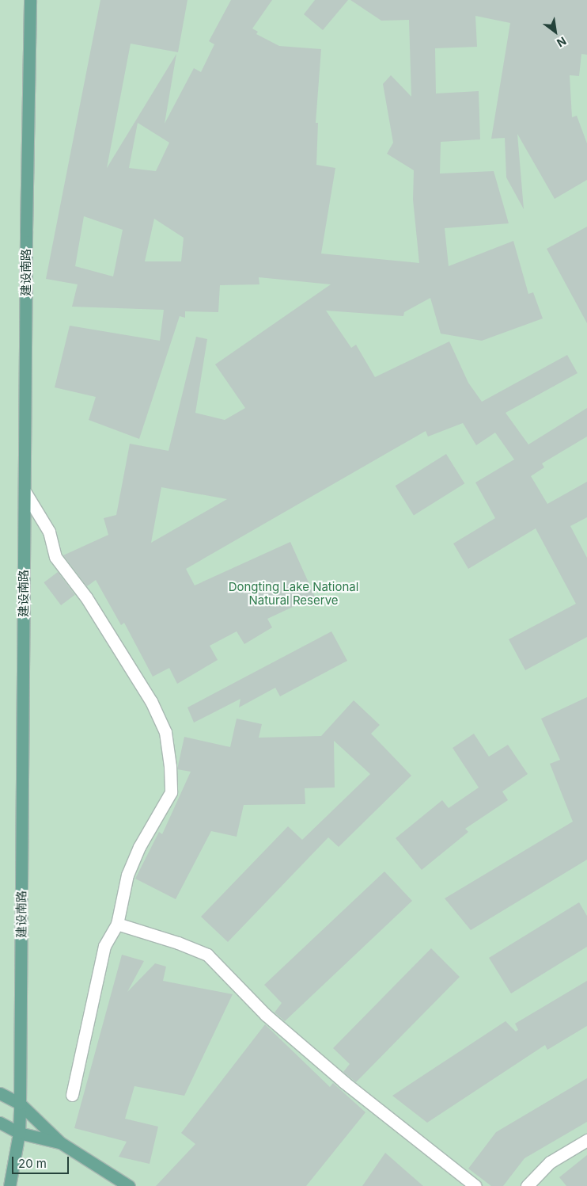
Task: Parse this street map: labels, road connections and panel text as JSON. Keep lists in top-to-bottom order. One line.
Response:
{"streets":{"main road":["建设南路"]},"parks":["Dongting Lake National Natural Reserve"],"scale_bar":"20 m","north":"bottom right"}
